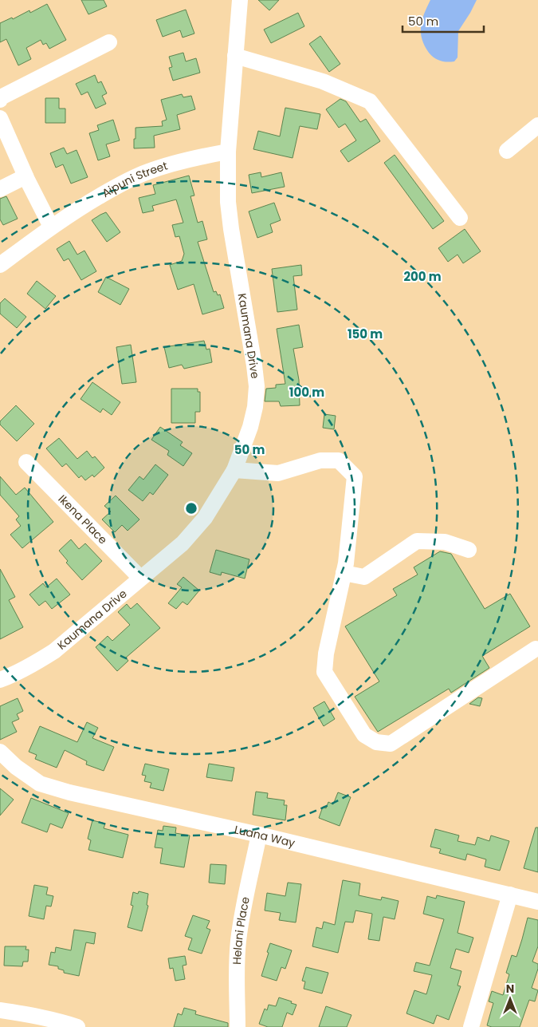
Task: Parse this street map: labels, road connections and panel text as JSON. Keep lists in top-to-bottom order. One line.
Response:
{"streets":{"street":["Aipuni Street","Kaumana Drive","Ikena Place","Luana Way","Helani Place"]},"crossings":[["Aipuni Street","Kaumana Drive"],["Kaumana Drive","Ikena Place"],["Luana Way","Helani Place"]],"scale_bar":"50 m","north":"top","rings":["200 m","150 m","100 m","50 m"]}
